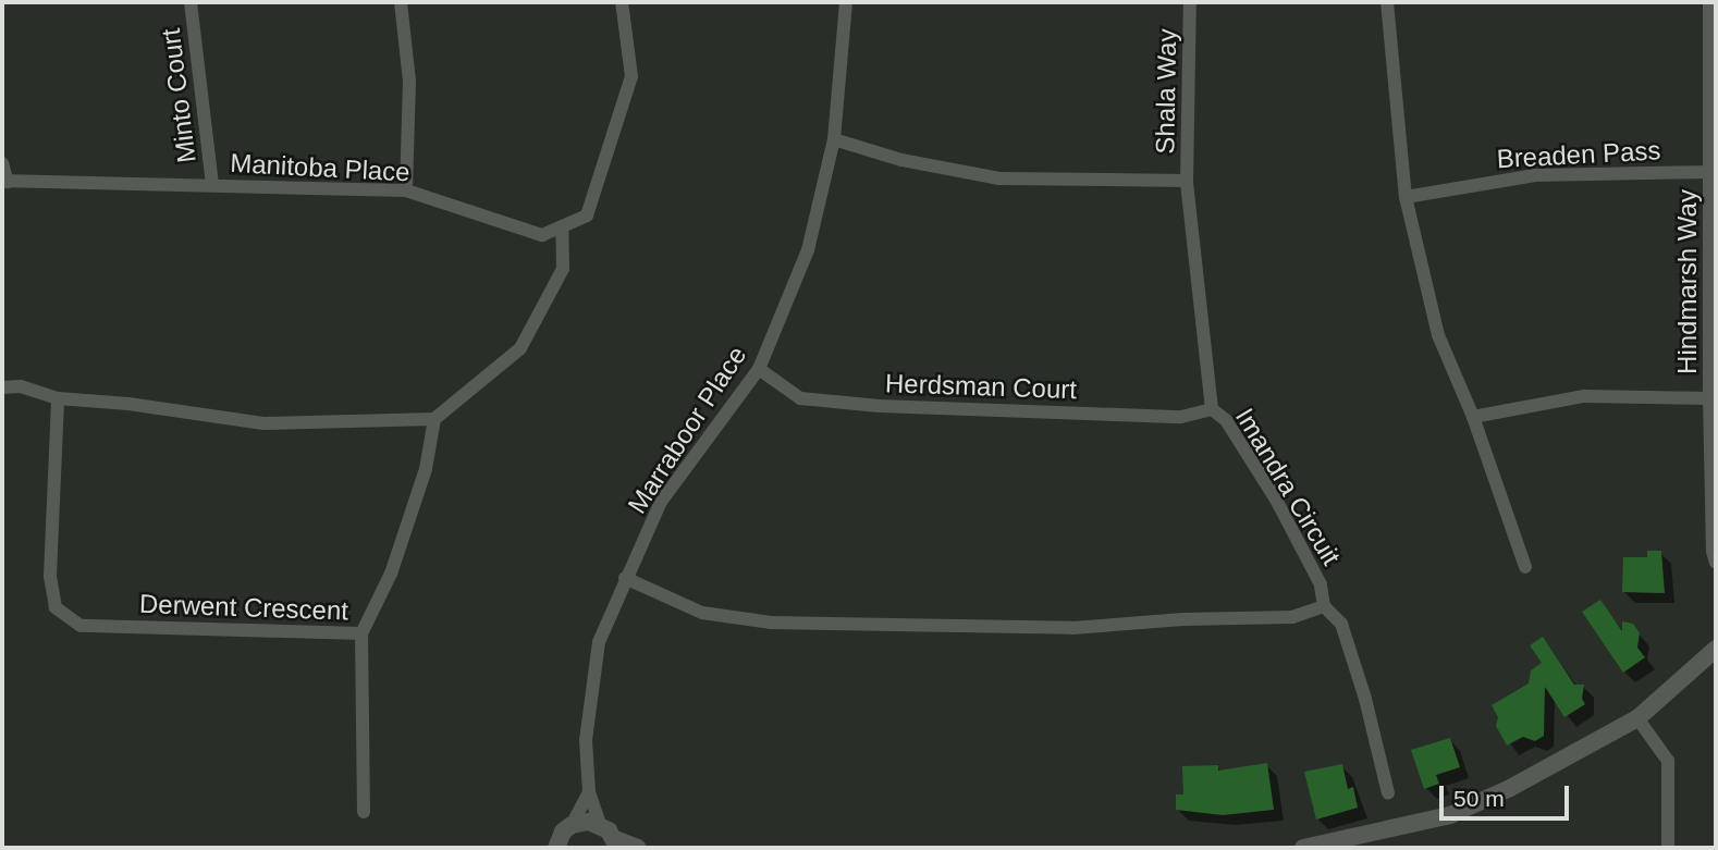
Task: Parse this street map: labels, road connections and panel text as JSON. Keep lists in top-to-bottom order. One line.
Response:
{"streets":{"street":["Shala Way","Minto Court","Breaden Pass","Manitoba Place","Hindmarsh Way","Herdsman Court","Marraboor Place","Imandra Circuit","Derwent Crescent"]},"crossings":[["Shala Way","Imandra Circuit"],["Minto Court","Manitoba Place"],["Breaden Pass","Hindmarsh Way"],["Herdsman Court","Marraboor Place"],["Herdsman Court","Imandra Circuit"],["Marraboor Place","Imandra Circuit"]],"scale_bar":"50 m"}
